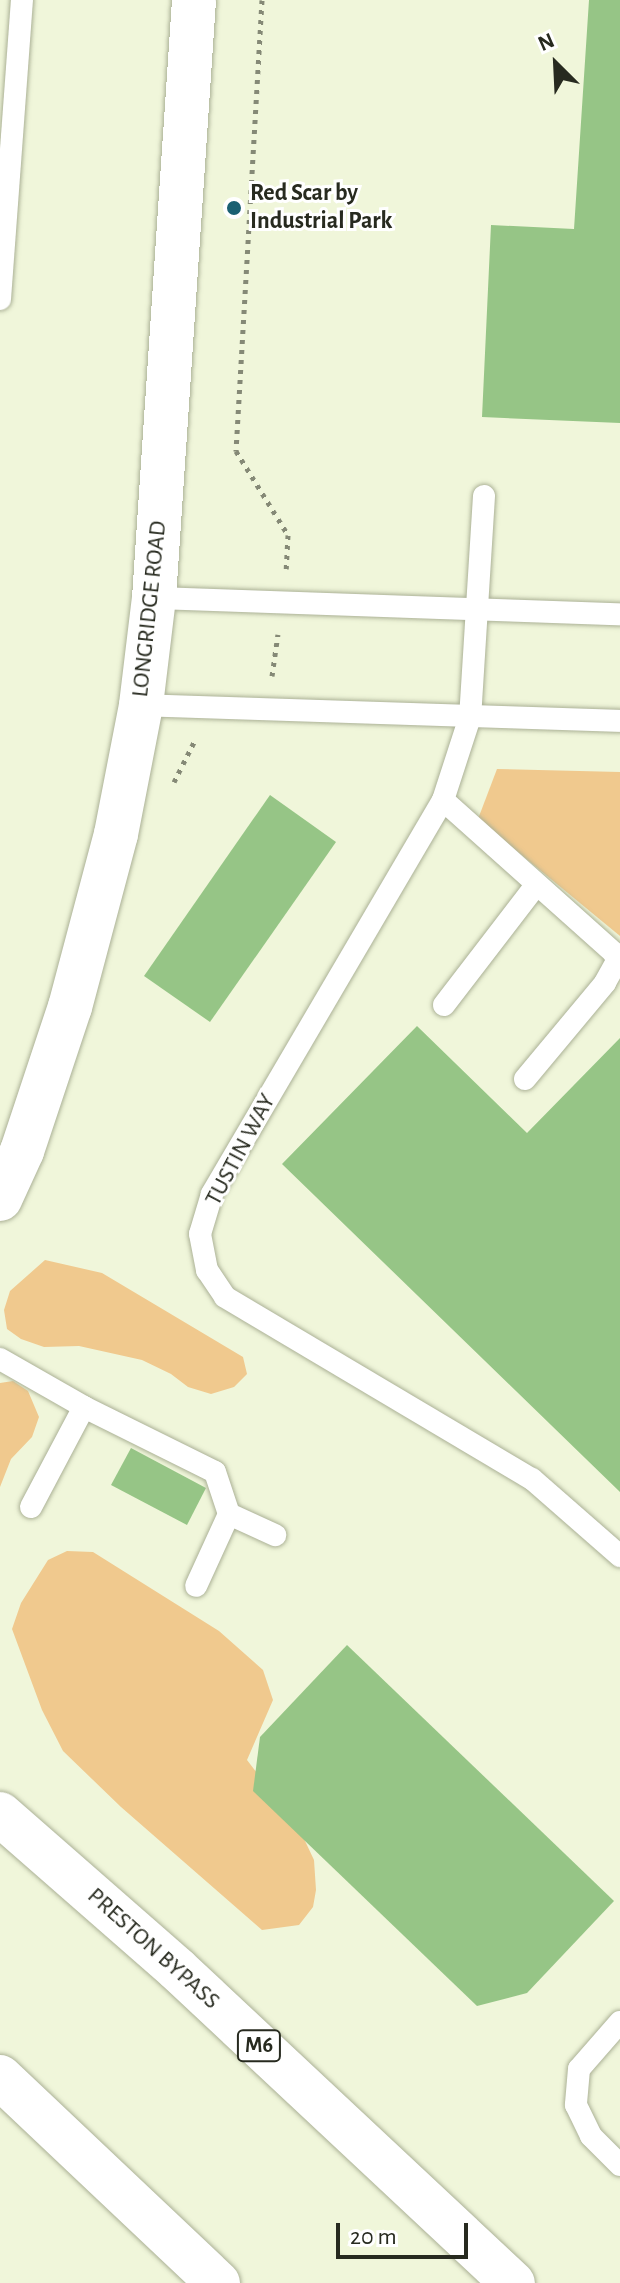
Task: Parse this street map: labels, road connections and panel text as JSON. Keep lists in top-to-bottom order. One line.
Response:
{"streets":{"main road":["LONGRIDGE ROAD","PRESTON BYPASS","M6"],"lane":["TUSTIN WAY"]},"places":["Red Scar by Industrial Park"],"scale_bar":"20 m","north":"top left"}
